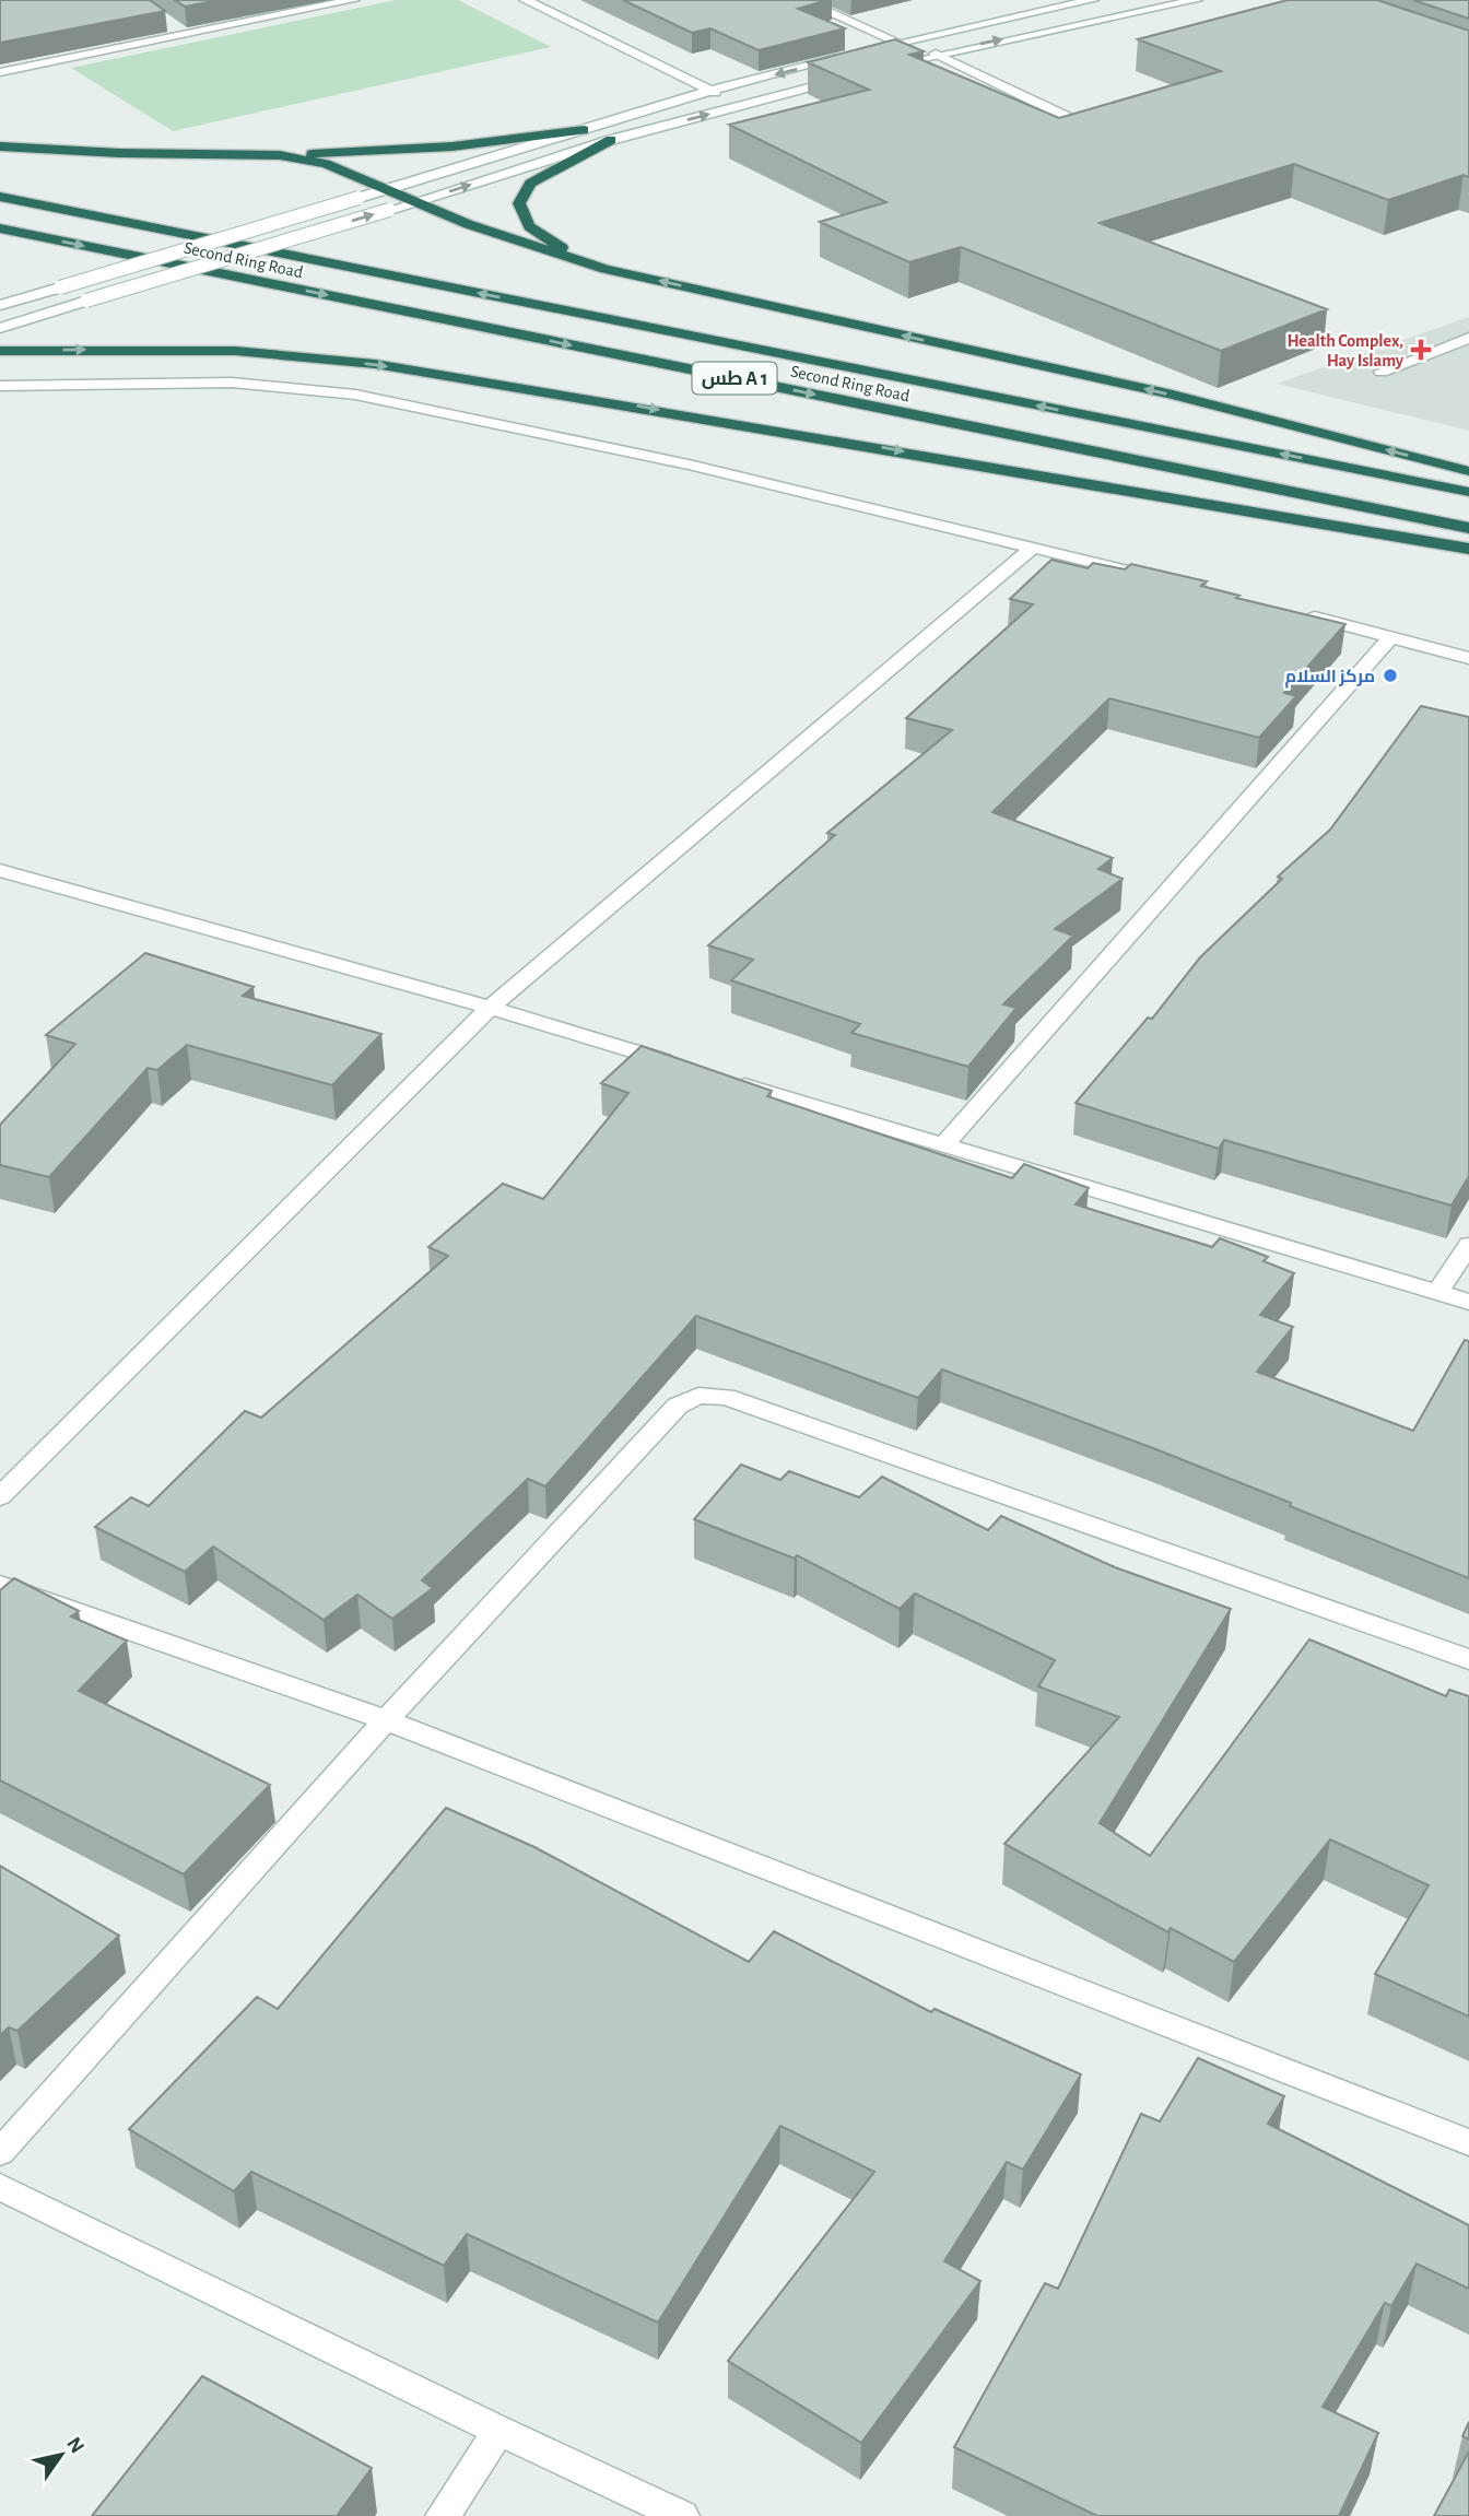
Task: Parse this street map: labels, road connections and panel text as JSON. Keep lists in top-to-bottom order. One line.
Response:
{"streets":{"highway":["Second Ring Road","طس A 1"]},"places":{"health":["Health Complex, Hay Islamy"],"other":["مركز السلام"]},"north":"top right"}
